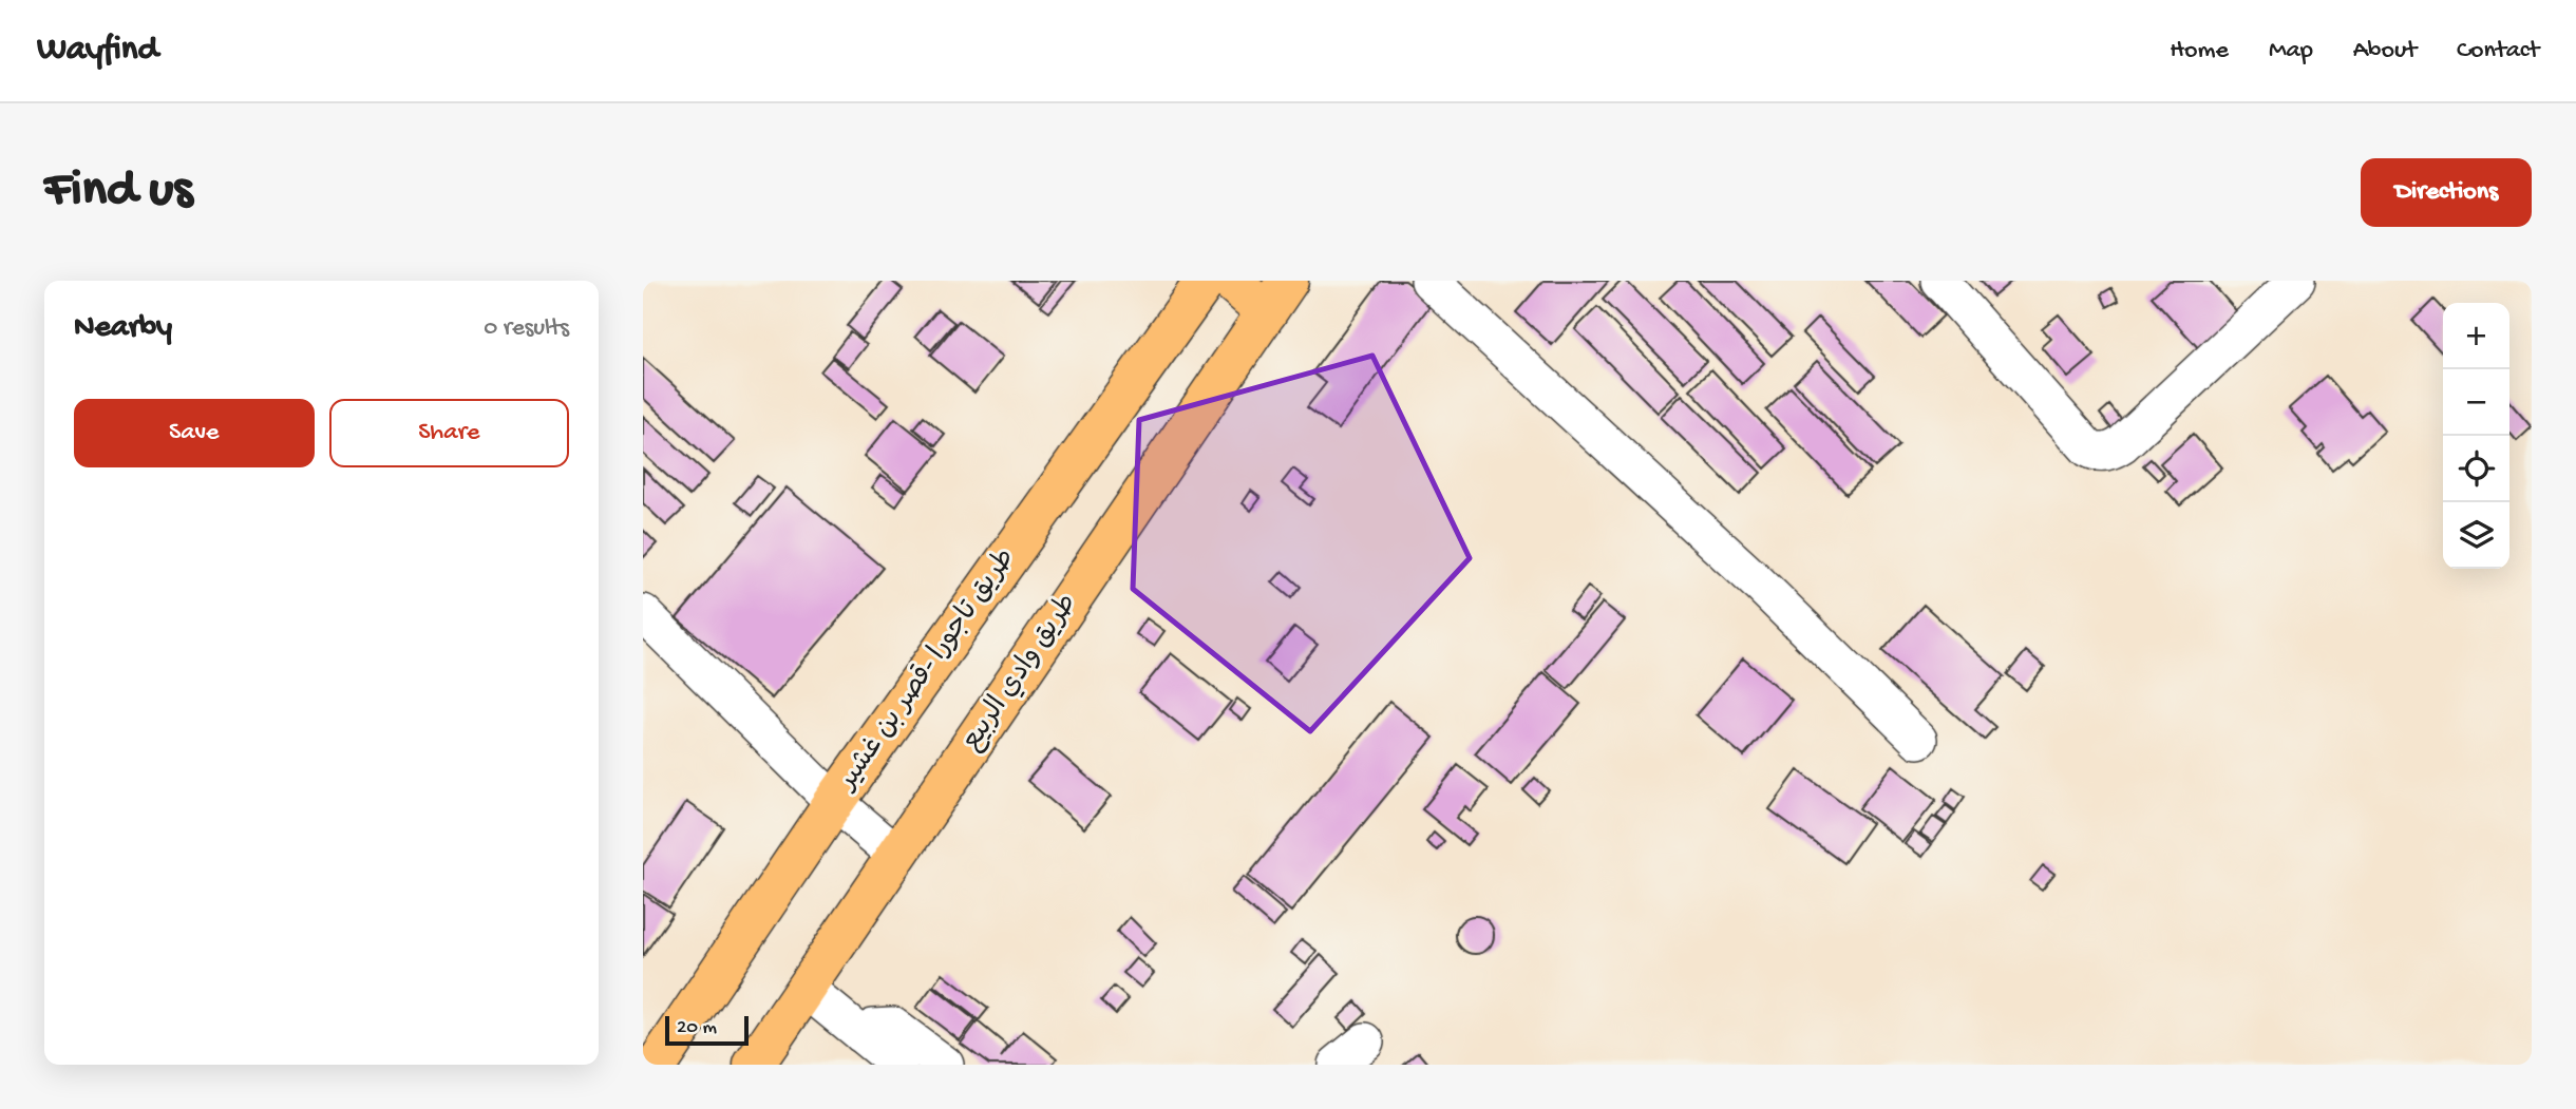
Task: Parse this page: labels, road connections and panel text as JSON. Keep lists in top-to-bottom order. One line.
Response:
{"streets":{"highway":["طريق تاجورا -قصر بن غشير","طريق وادي الربيع"]},"scale_bar":"20 m","page":{"header":"Wayfind","nav":["Home","Map","About","Contact"],"buttons":["Directions",["Save","Share"]],"title":"Find us","heading":["Nearby","0 results"],"map_buttons":["+","−"],"scale":"20 m"}}
